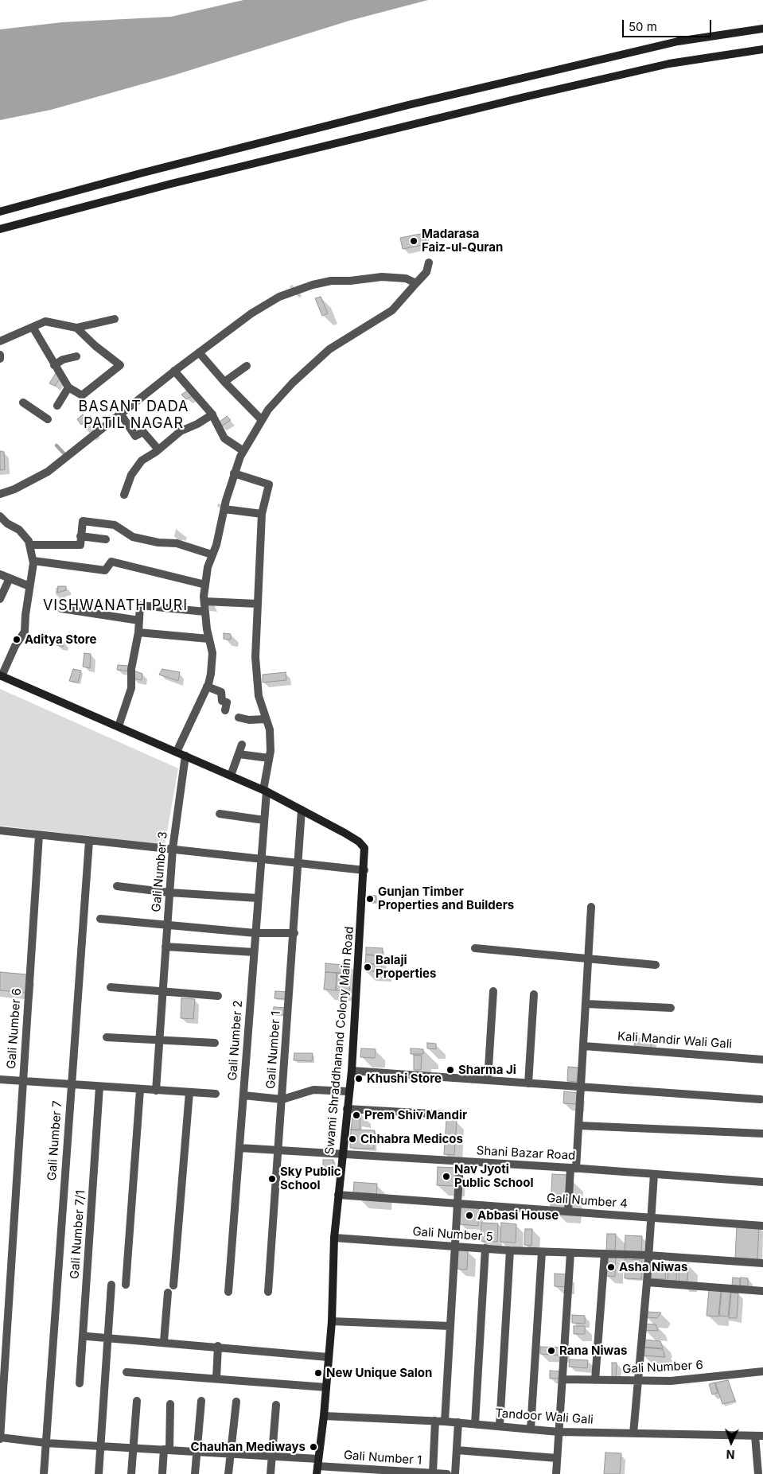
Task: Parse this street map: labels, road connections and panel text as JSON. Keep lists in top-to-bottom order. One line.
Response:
{"streets":{"main road":["Swami Shraddhanand Colony Main Road"],"street":["Gali Number 3","Gali Number 6","Gali Number 2","Kali Mandir Wali Gali","Gali Number 1","Gali Number 7","Shani Bazar Road","Gali Number 4","Gali Number 7/1","Gali Number 5","Tandoor Wali Gali"]},"crossings":[["Gali Number 6","Gali Number 1"],["Gali Number 2","Shani Bazar Road"],["Swami Shraddhanand Colony Main Road","Gali Number 1"],["Swami Shraddhanand Colony Main Road","Shani Bazar Road"],["Swami Shraddhanand Colony Main Road","Gali Number 4"],["Swami Shraddhanand Colony Main Road","Gali Number 5"],["Swami Shraddhanand Colony Main Road","Tandoor Wali Gali"],["Gali Number 1","Gali Number 7"],["Gali Number 1","Shani Bazar Road"]],"districts":["BASANT DADA PATIL NAGAR","VISHWANATH PURI"],"places":["Madarasa Faiz-ul-Quran","Aditya Store","Gunjan Timber Properties and Builders","Balaji Properties","Sharma Ji","Khushi Store","Prem Shiv Mandir","Chhabra Medicos","Nav Jyoti Public School","Sky Public School","Abbasi House","Asha Niwas","Rana Niwas","New Unique Salon","Chauhan Mediways"],"scale_bar":"50 m","north":"bottom"}
